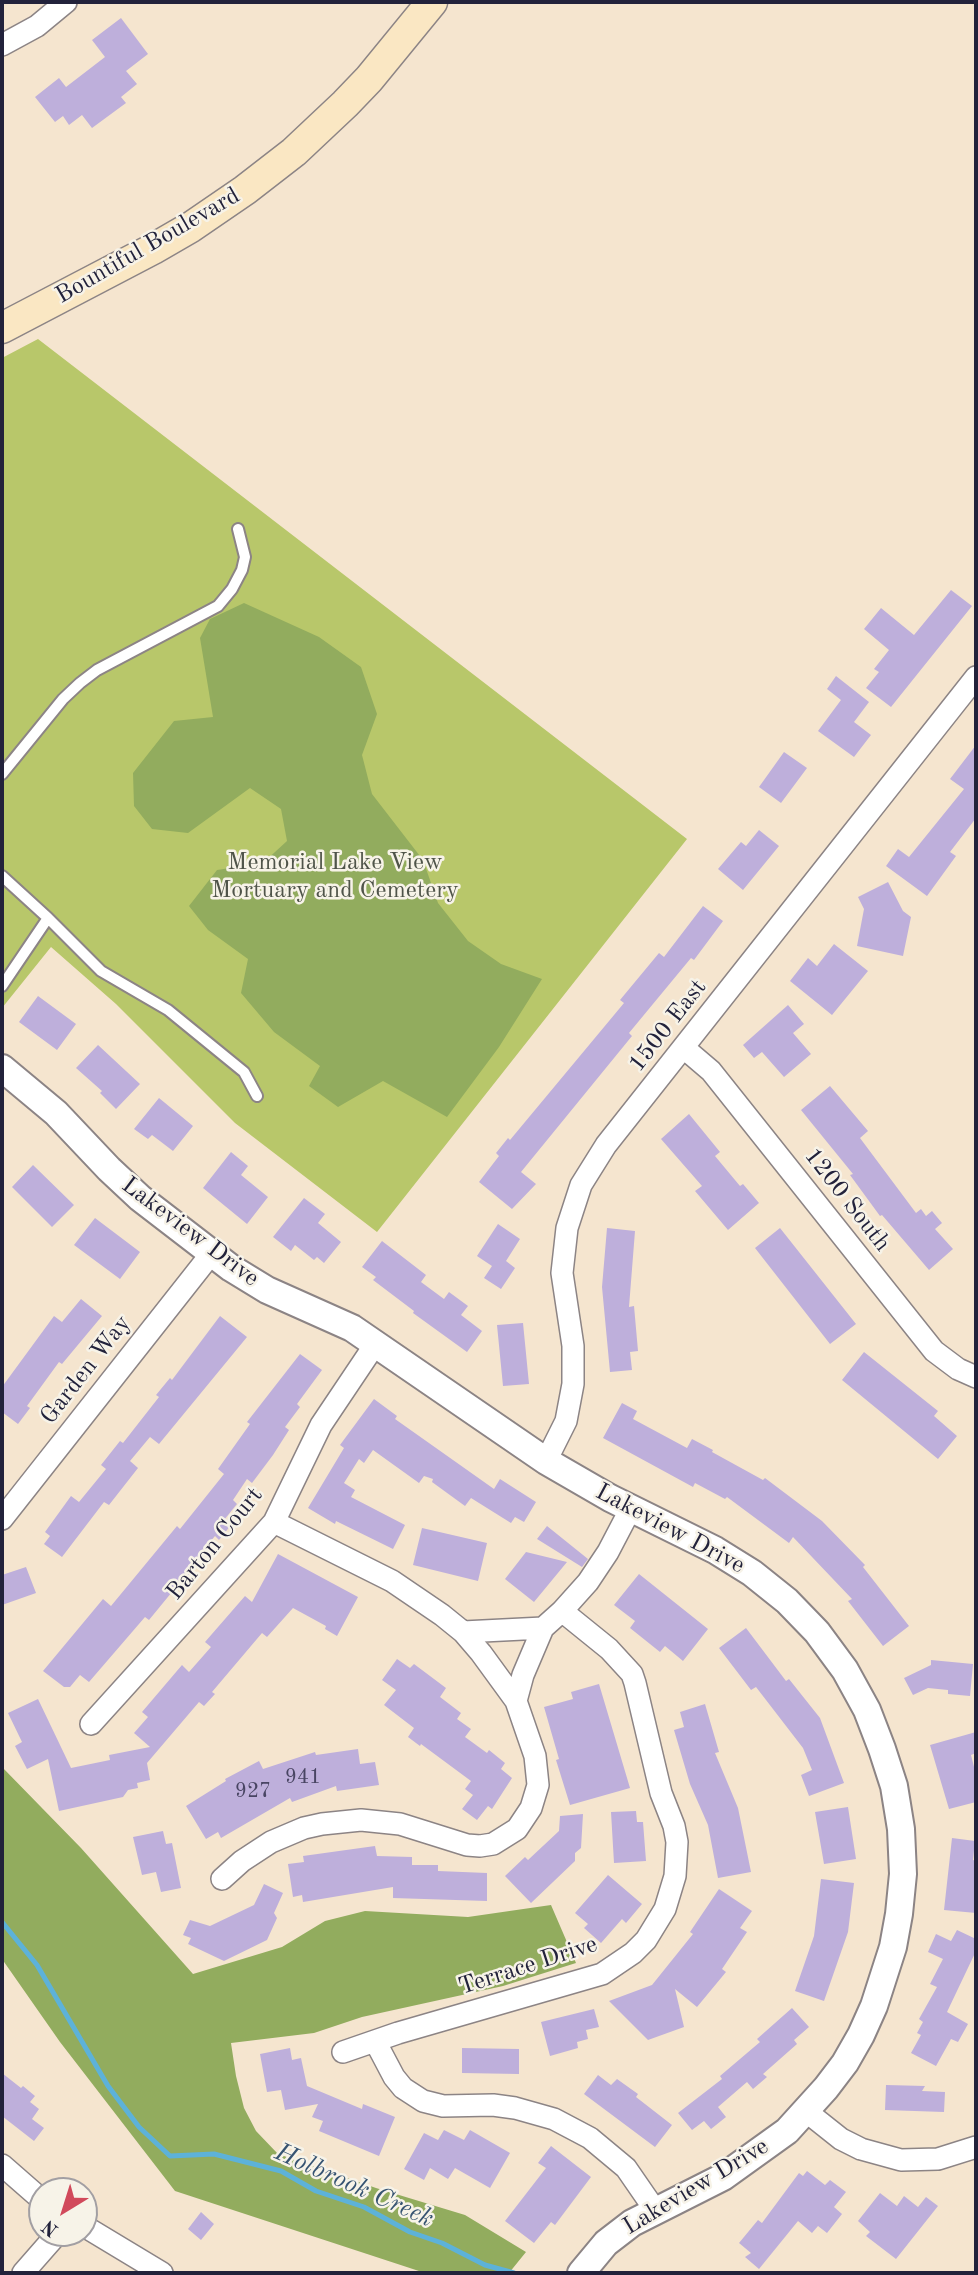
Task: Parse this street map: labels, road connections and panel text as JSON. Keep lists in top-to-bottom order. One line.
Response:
{"streets":{"main road":["Bountiful Boulevard"],"street":["1500 East","1200 South","Lakeview Drive","Garden Way","Barton Court","Terrace Drive"]},"crossings":[["1500 East","1200 South"],["1500 East","Lakeview Drive"],["Lakeview Drive","Garden Way"],["Lakeview Drive","Barton Court"]],"water":["Holbrook Creek"],"parks":["Memorial Lake View Mortuary and Cemetery"],"house_numbers":["941","927"],"north":"bottom left"}
